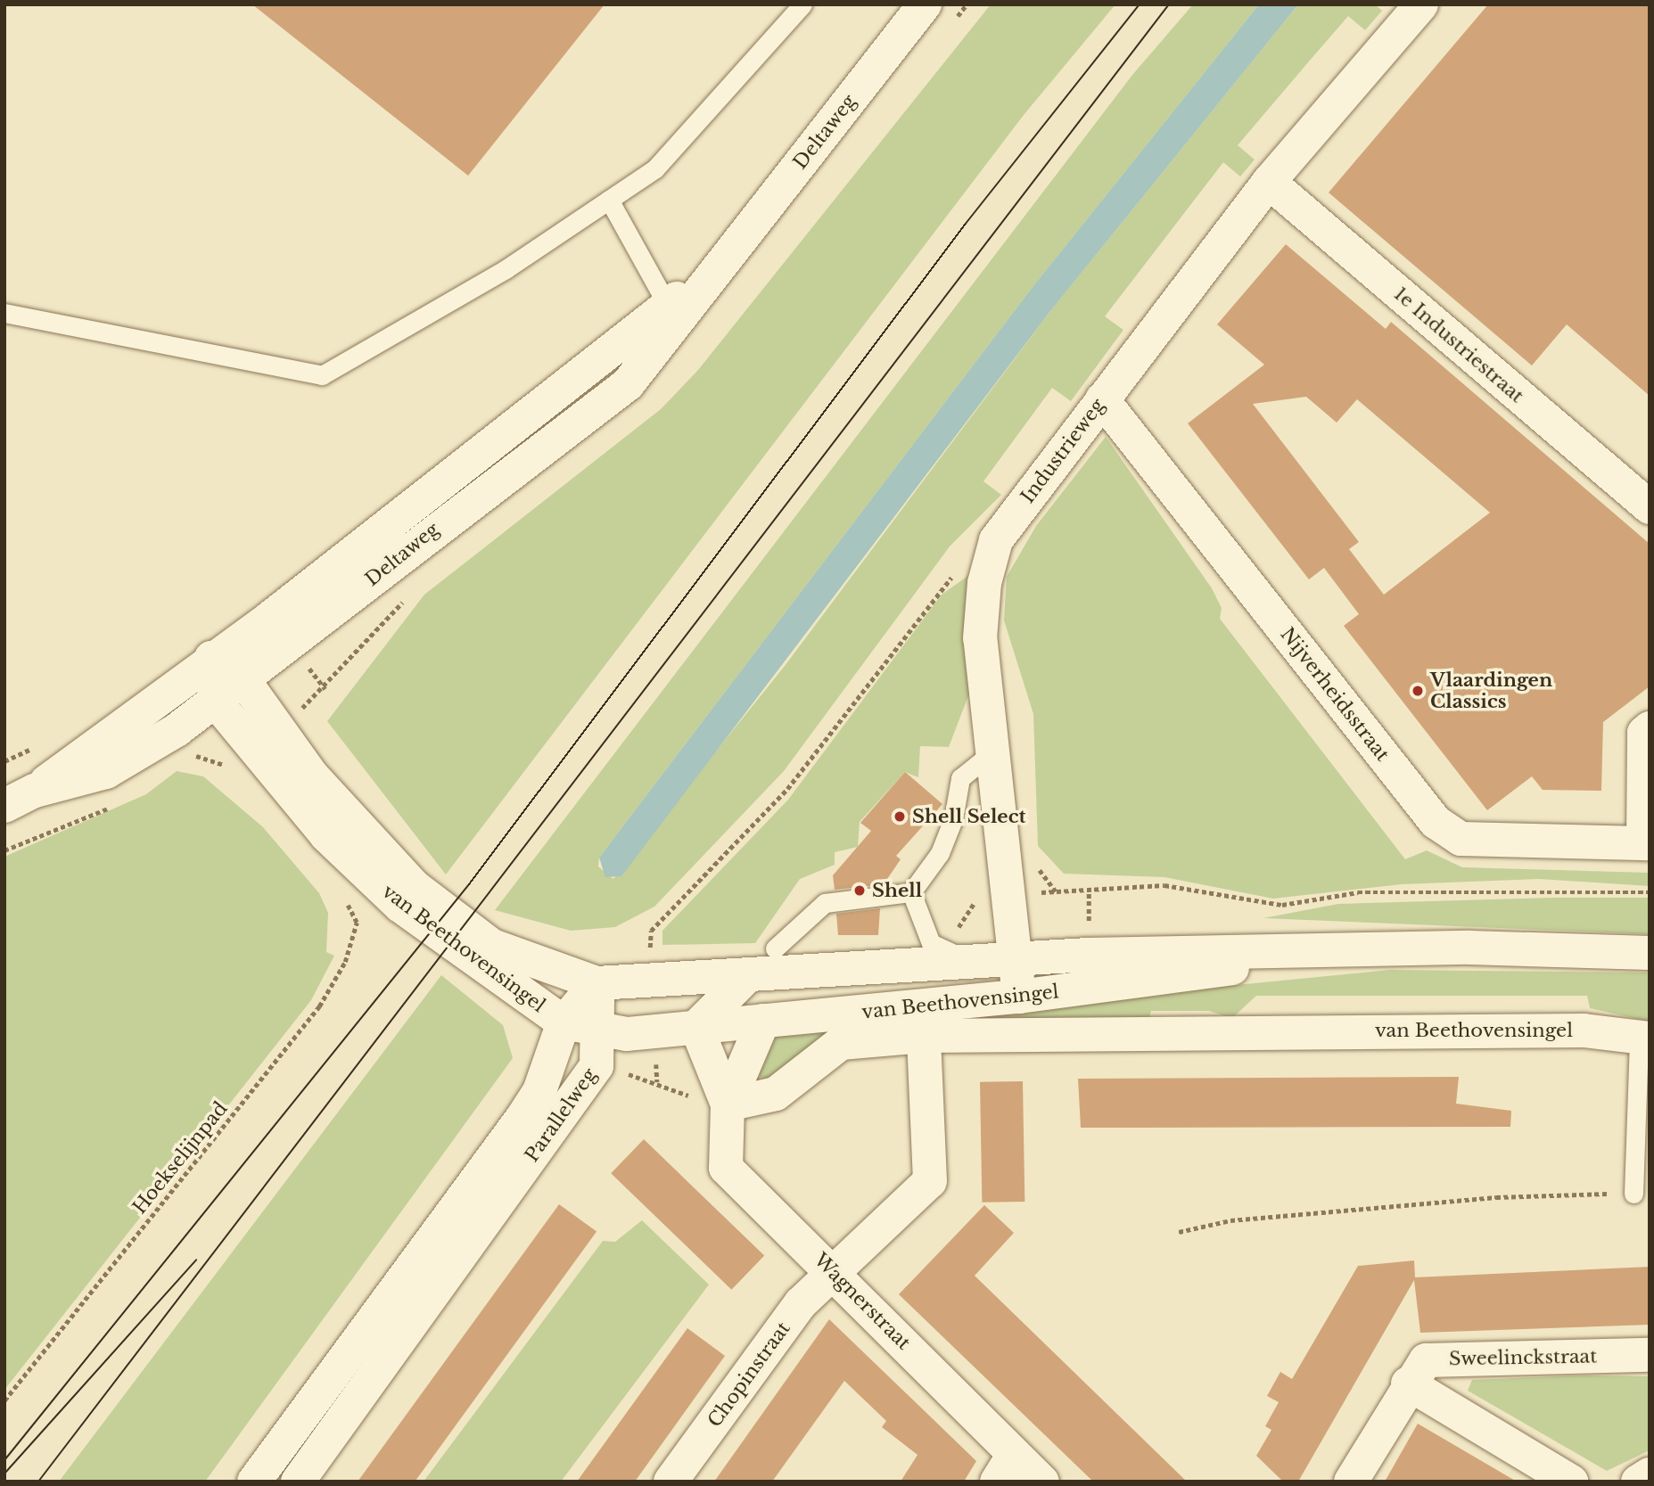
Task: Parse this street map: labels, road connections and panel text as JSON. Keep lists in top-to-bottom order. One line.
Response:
{"streets":{"street":["Deltaweg","1e Industriestraat","Industrieweg","Nijverheidsstraat","van Beethovensingel","Parallelweg","Wagnerstraat","Sweelinckstraat","Chopinstraat"],"path":["Hoekselijnpad"]},"crossings":[["Deltaweg","van Beethovensingel"],["1e Industriestraat","Industrieweg"],["Industrieweg","Nijverheidsstraat"],["Industrieweg","van Beethovensingel"],["van Beethovensingel","Parallelweg"],["van Beethovensingel","Wagnerstraat"],["van Beethovensingel","Chopinstraat"],["Wagnerstraat","Chopinstraat"]],"places":["Vlaardingen Classics","Shell Select","Shell"]}
